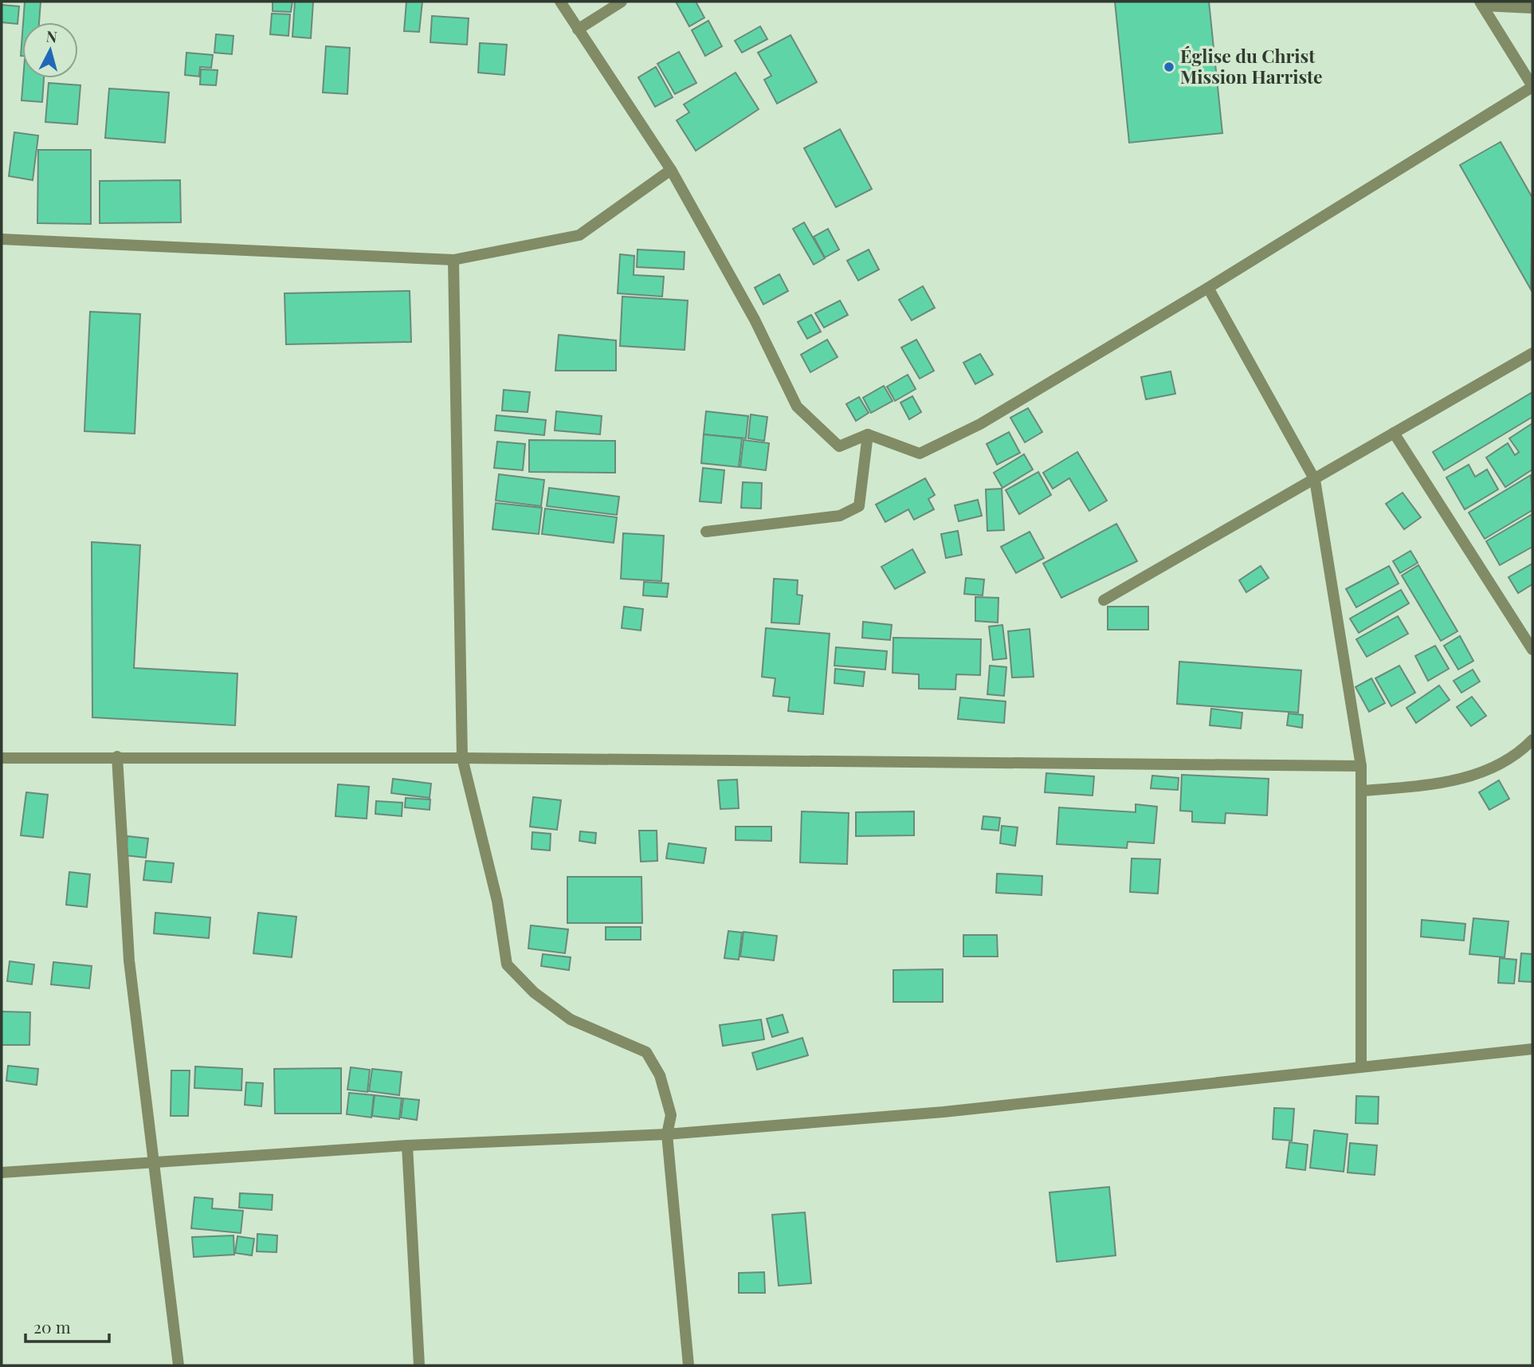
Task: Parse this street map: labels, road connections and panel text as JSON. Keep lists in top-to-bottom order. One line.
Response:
{"places":["Église du Christ Mission Harriste"],"scale_bar":"20 m","north":"top"}
